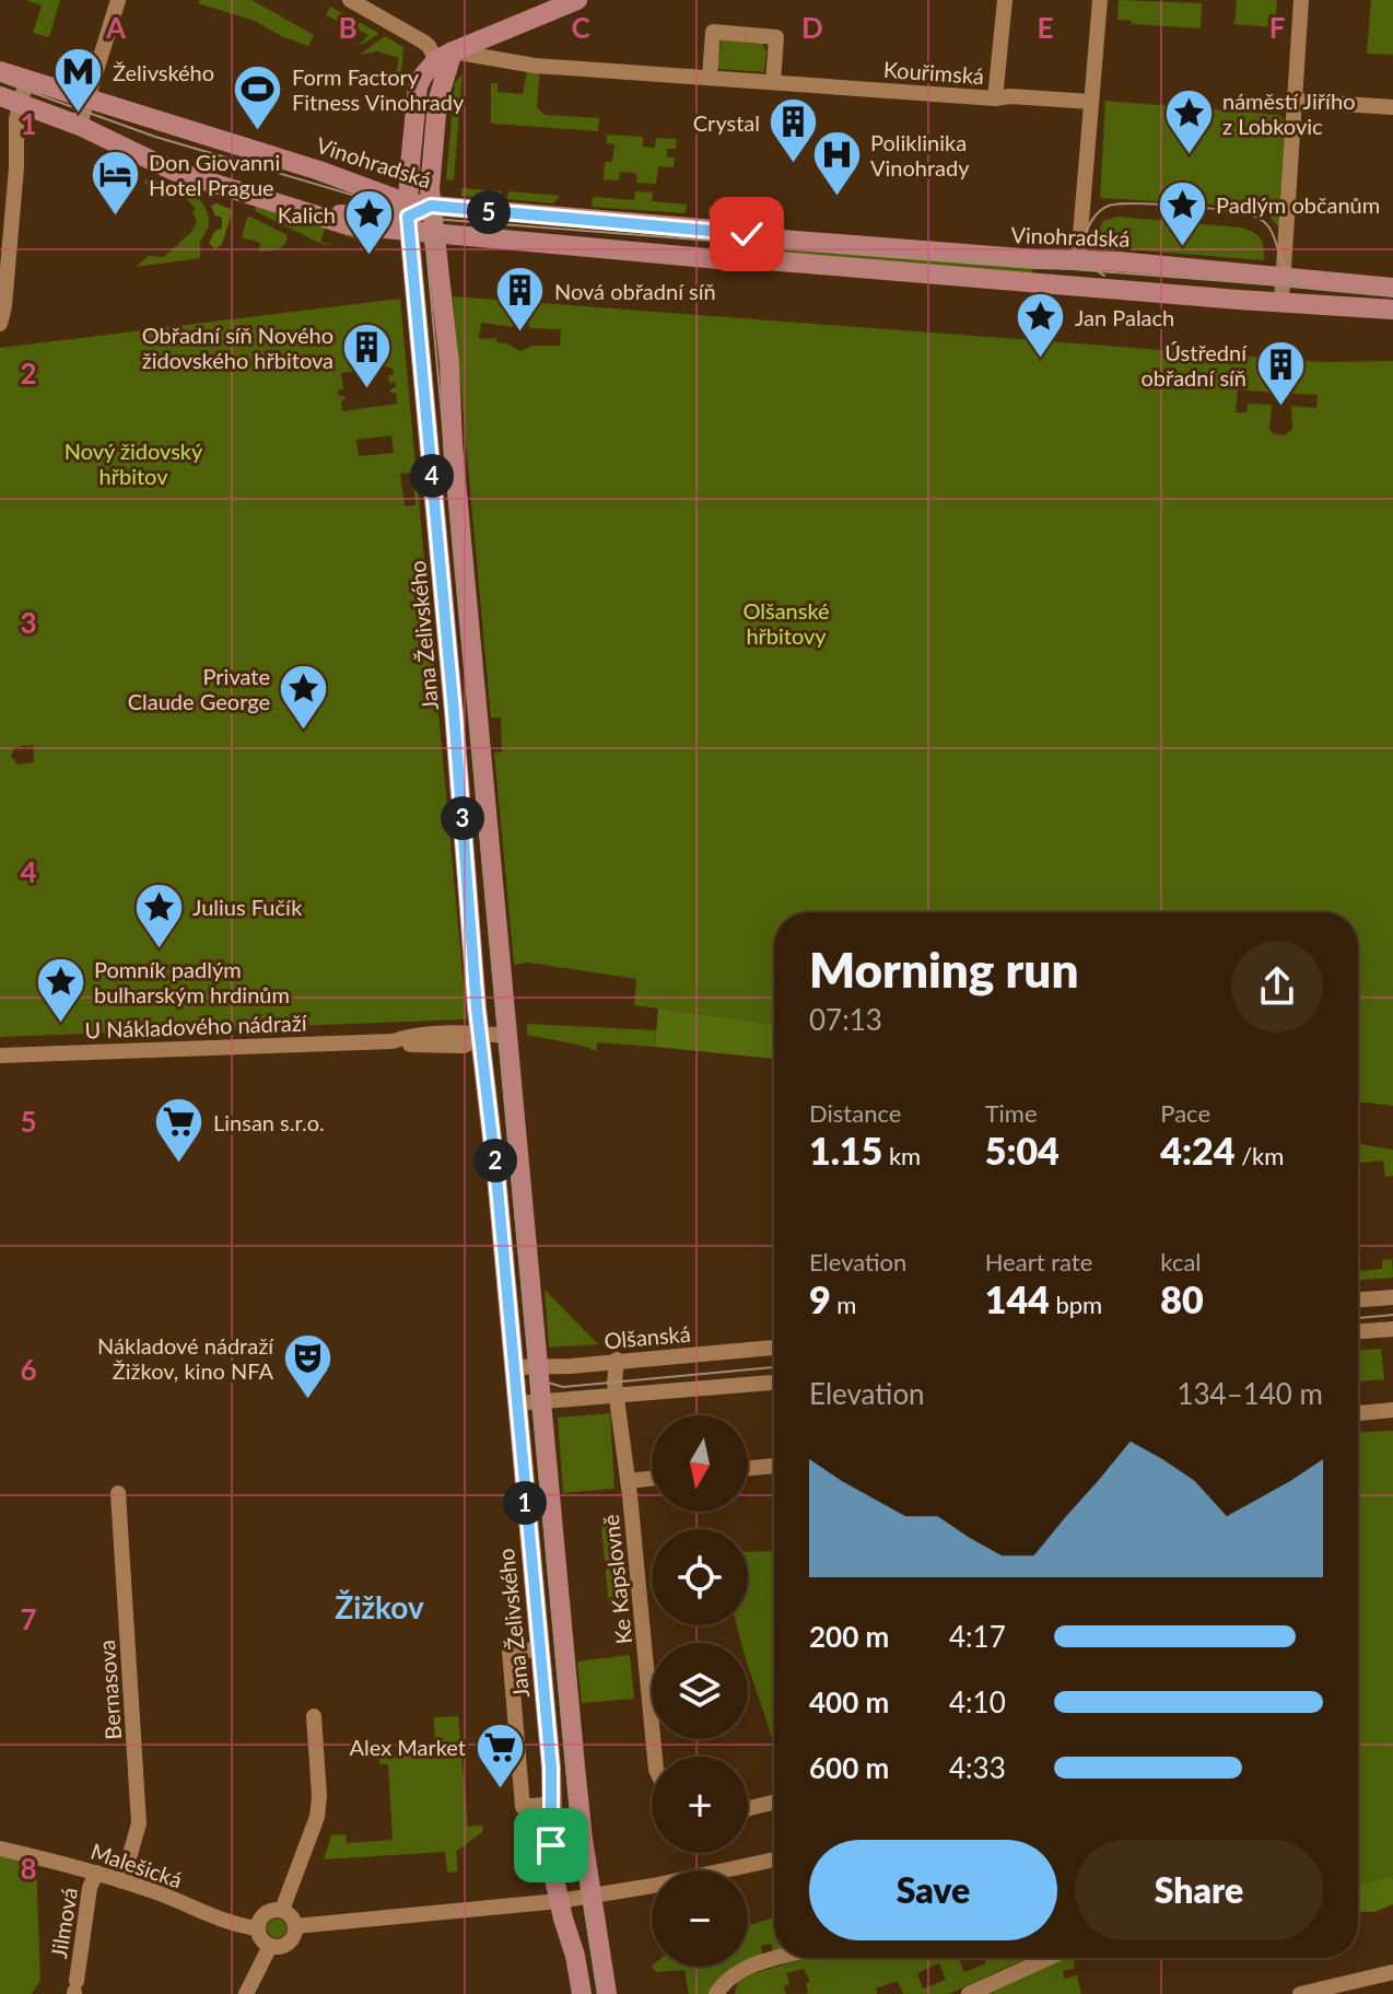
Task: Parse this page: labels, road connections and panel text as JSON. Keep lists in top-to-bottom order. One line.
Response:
{"streets":{"main road":["Vinohradská","Jana Želivského"],"street":["Kouřimská","U Nákladového nádraží","Olšanská","Ke Kapslovně","Bernasova","Malešická","Jilmová"]},"crossings":[["Kouřimská","Jana Želivského"],["Vinohradská","Jana Želivského"],["Jana Želivského","U Nákladového nádraží"],["Jana Želivského","Olšanská"],["Olšanská","Ke Kapslovně"],["Bernasova","Malešická"],["Malešická","Jilmová"]],"districts":["Žižkov"],"parks":["Nový židovský hřbitov","Olšanské hřbitovy"],"places":{"metro station":["Želivského"],"sports":["Form Factory Fitness Vinohrady"],"place":["náměstí Jiřího z Lobkovic","Padlým občanům","Kalich","Jan Palach","Private Claude George","Julius Fučík","Pomník padlým bulharským hrdinům"],"building":["Crystal","Nová obřadní síň","Obřadní síň Nového židovského hřbitova","Ústřední obřadní síň"],"hospital":["Poliklinika Vinohrady"],"hotel":["Don Giovanni Hotel Prague"],"supermarket":["Linsan s.r.o.","Alex Market"],"theatre":["Nákladové nádraží Žižkov, kino NFA"]},"north":"bottom","page":{"pins":["5","4","3","2","1"],"heading":["Morning run","07:13"],"stats":[["Distance","1.15 km"],["Time","5:04"],["Pace","4:24 /km"],["Elevation","9 m"],["Heart rate","144 bpm"],["kcal","80"]],"chart":["Elevation","134–140 m"],"map_buttons":["+","−"],"list":[{"name":"200 m","note":"4:17"},{"name":"400 m","note":"4:10"},{"name":"600 m","note":"4:33"}],"buttons":["Save","Share"]},"grid":{"columns":["A","B","C","D","E","F"],"rows":["1","2","3","4","5","6","7","8"]}}
